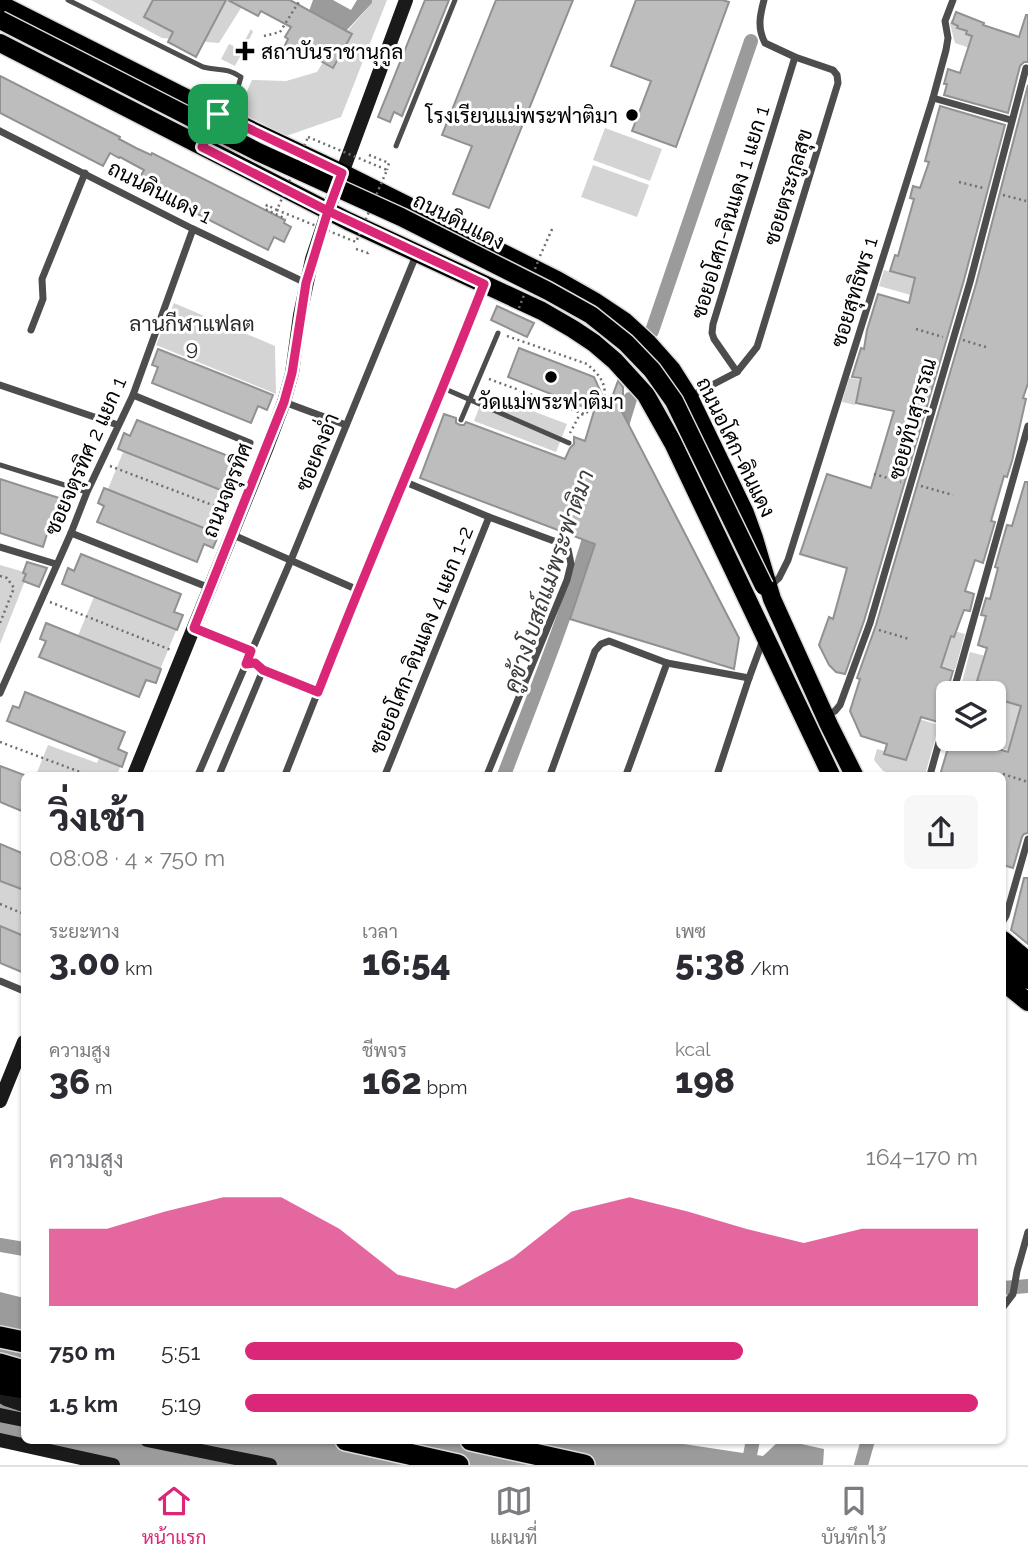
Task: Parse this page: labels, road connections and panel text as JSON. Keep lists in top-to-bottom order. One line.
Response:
{"streets":{"main road":["ถนนดินแดง","ถนนอโศก-ดินแดง"],"street":["ซอยตระกูลสุข","ถนนดินแดง 1","ซอยอโศก-ดินแดง 1 แยก 1","ซอยสุทธิพร 1","ซอยทับสุวรรณ","ซอยคงอ่ำ","ซอยจตุรทิศ 2 แยก 1","ถนนจตุรทิศ","ซอยอโศก-ดินแดง 4 แยก 1-2"]},"crossings":[["ซอยตระกูลสุข","ซอยอโศก-ดินแดง 1 แยก 1"],["ซอยตระกูลสุข","ถนนอโศก-ดินแดง"],["ถนนดินแดง 1","ซอยจตุรทิศ 2 แยก 1"],["ถนนดินแดง 1","ถนนจตุรทิศ"],["ถนนดินแดง","ซอยสุทธิพร 1"],["ถนนดินแดง","ถนนอโศก-ดินแดง"],["ซอยสุทธิพร 1","ถนนอโศก-ดินแดง"],["ซอยทับสุวรรณ","ถนนอโศก-ดินแดง"],["ถนนอโศก-ดินแดง","ถนนจตุรทิศ"]],"water":["คูข้างโบสถ์แม่พระฟาติมา"],"parks":["ลานกีฬาแฟลต 9"],"places":{"health":["สถาบันราชานุกูล"],"other":["โรงเรียนแม่พระฟาติมา","วัดแม่พระฟาติมา"]},"page":{"heading":["วิ่งเช้า","08:08 · 4 × 750 m"],"stats":[["ระยะทาง","3.00 km"],["เวลา","16:54"],["เพซ","5:38 /km"],["ความสูง","36 m"],["ชีพจร","162 bpm"],["kcal","198"]],"chart":["ความสูง","164–170 m"],"list":[{"name":"750 m","note":"5:51"},{"name":"1.5 km","note":"5:19"}],"tabs":["หน้าแรก","แผนที่","บันทึกไว้"]}}
